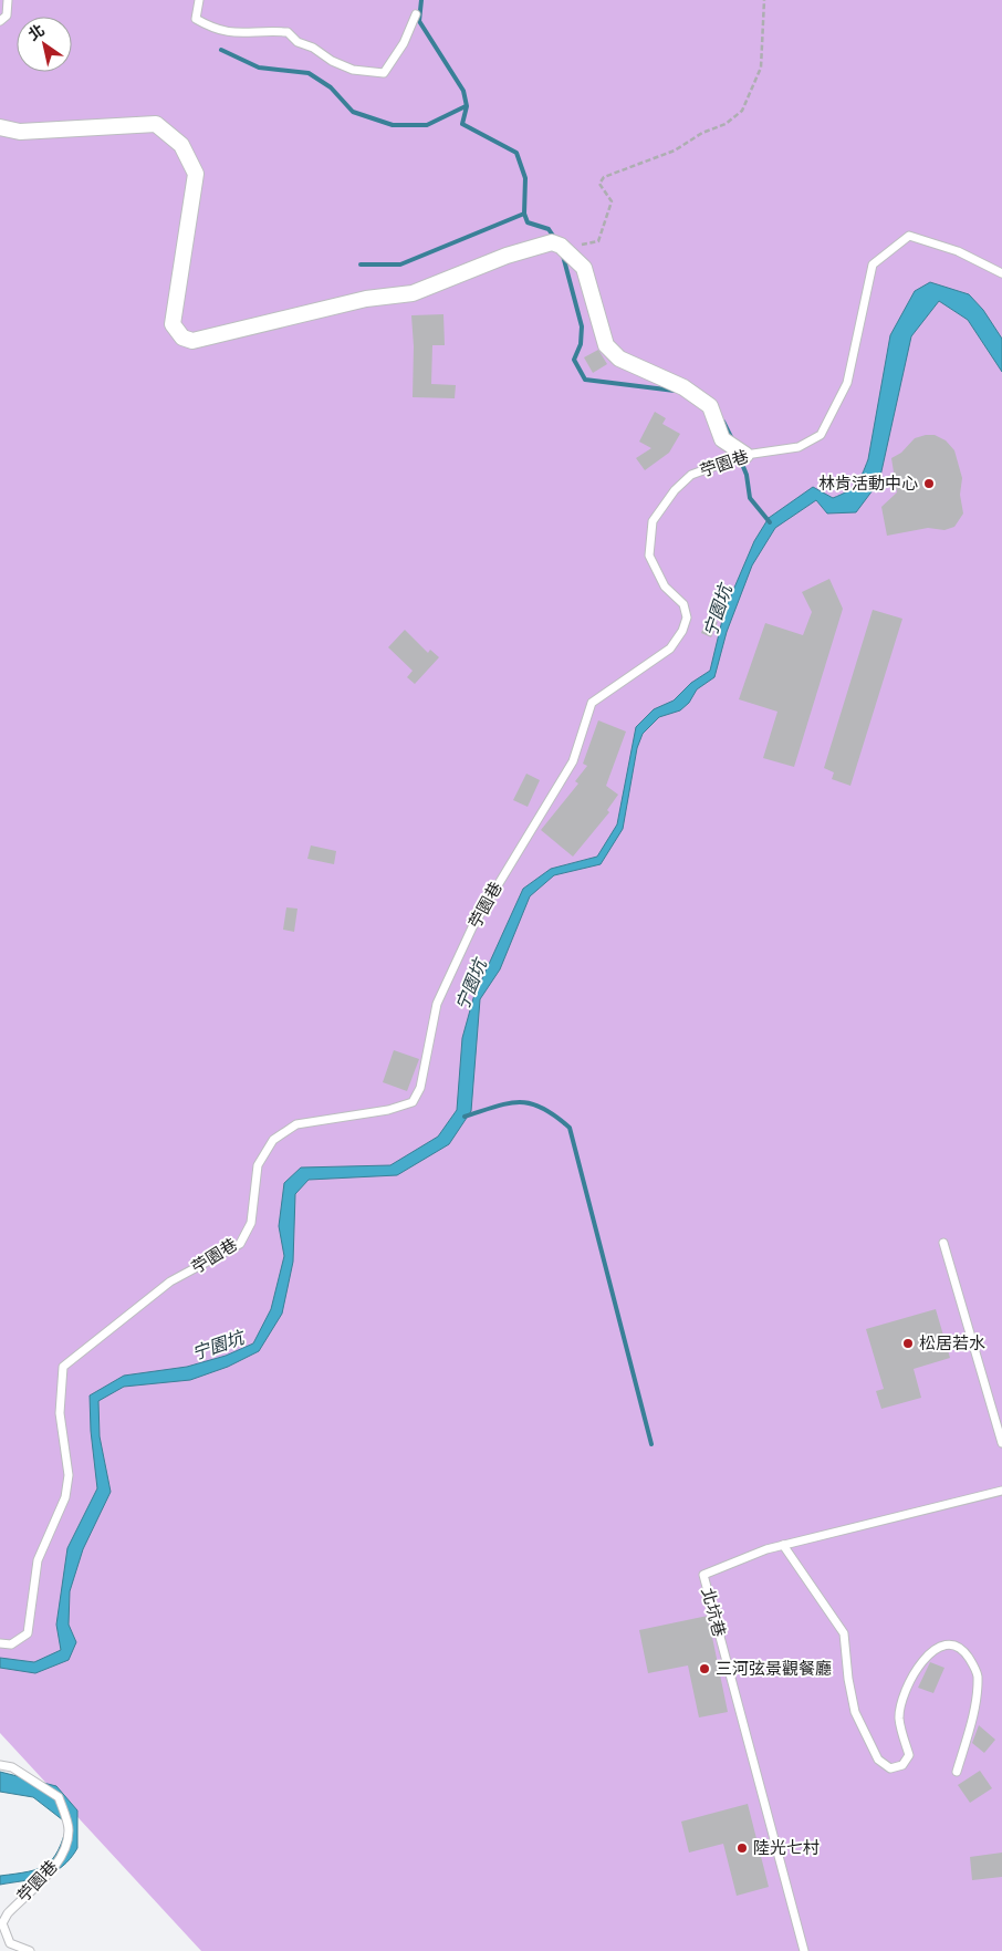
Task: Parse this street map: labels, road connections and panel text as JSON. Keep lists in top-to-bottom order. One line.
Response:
{"streets":{"lane":["苧園巷","北坑巷"]},"water":["宁園坑"],"places":["林肯活動中心","松居若水","三河弦景觀餐廳","陸光七村"],"north":"top left"}
